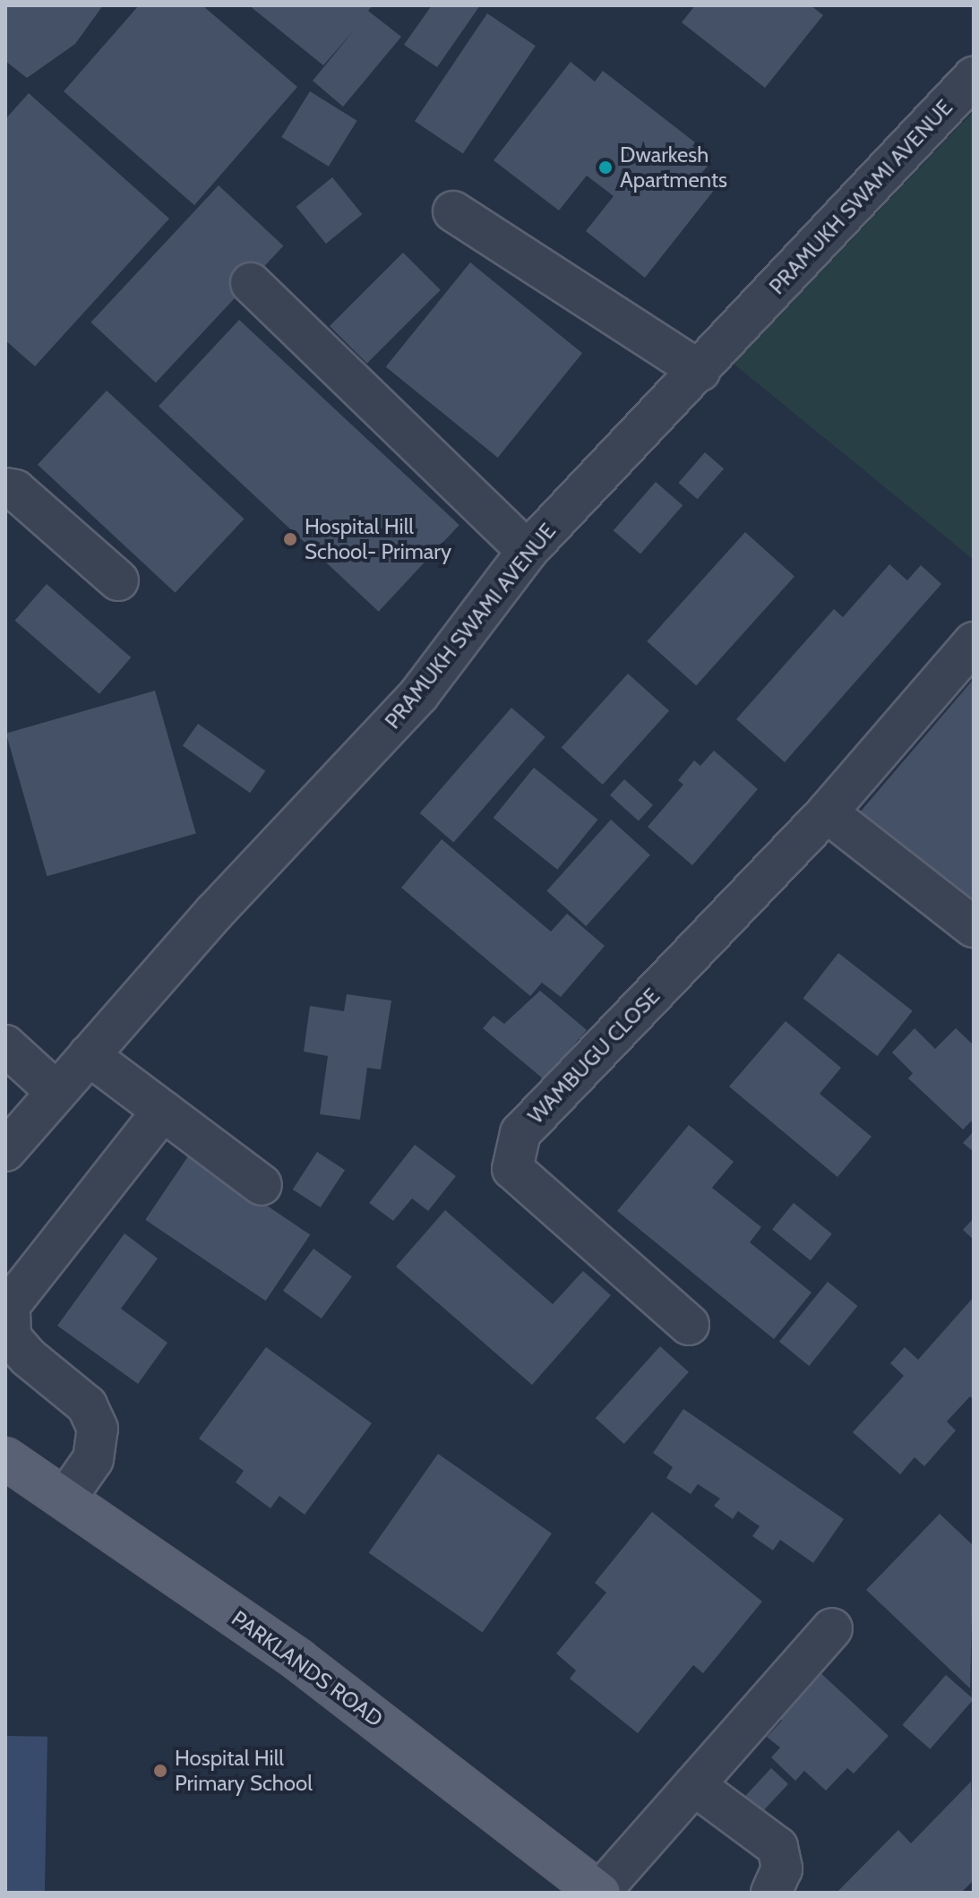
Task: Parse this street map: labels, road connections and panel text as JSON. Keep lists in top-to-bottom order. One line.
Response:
{"streets":{"main road":["PARKLANDS ROAD"],"street":["PRAMUKH SWAMI AVENUE","WAMBUGU CLOSE"]},"places":["Dwarkesh Apartments","Hospital Hill School- Primary","Hospital Hill Primary School"]}
